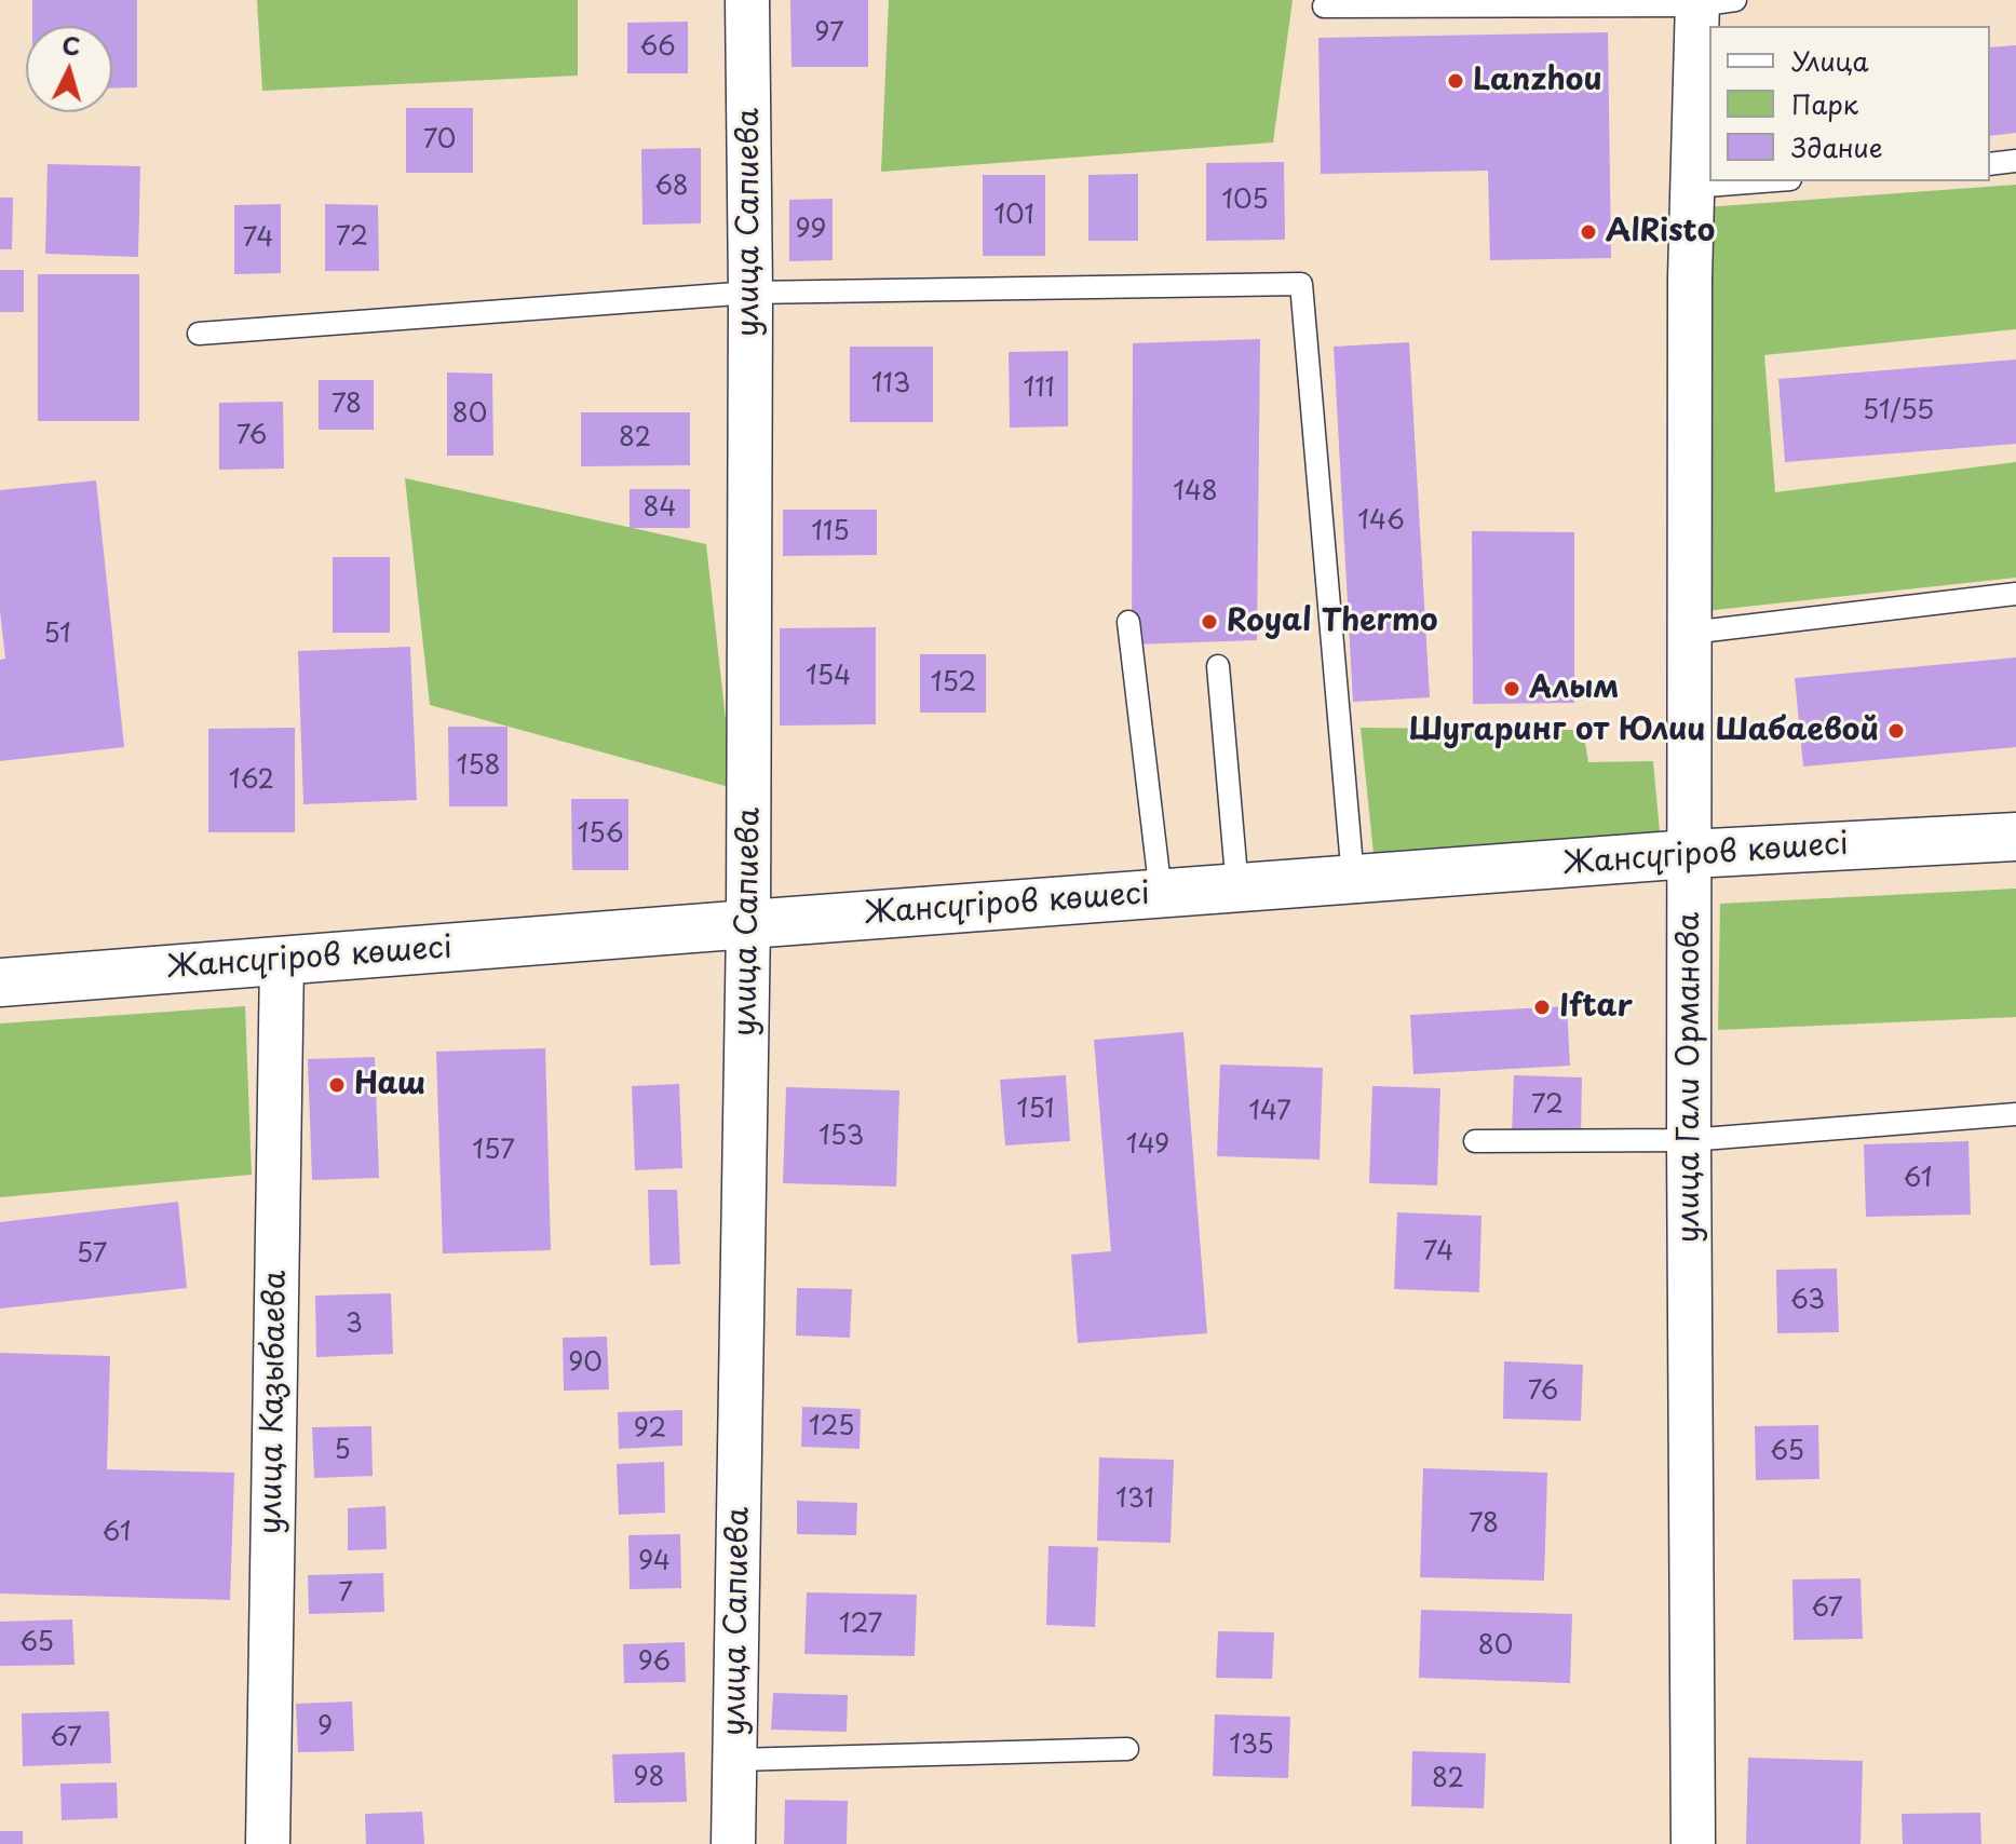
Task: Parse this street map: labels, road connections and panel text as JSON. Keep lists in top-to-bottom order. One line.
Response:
{"streets":{"main road":["Жансүгіров көшесі"],"street":["улица Сапиева","улица Гали Орманова","улица Казыбаева"]},"crossings":[["улица Сапиева","Жансүгіров көшесі"],["Жансүгіров көшесі","улица Гали Орманова"],["Жансүгіров көшесі","улица Казыбаева"]],"places":["Lanzhou","AlRisto","Royal Thermo","Алым","Шугаринг от Юлии Шабаевой","Iftar","Наш"],"house_numbers":["97","66","70","68","105","101","99","72","74","113","111","78","51/55","80","76","82","148","84","146","115","51","154","152","158","162","156","72","151","147","153","149","157","61","74","57","63","3","90","76","125","92","5","65","131","78","61","94","7","67","127","65","80","96","9","67","135","98","82"],"legend":["Улица","Парк","Здание"],"north":"top"}
